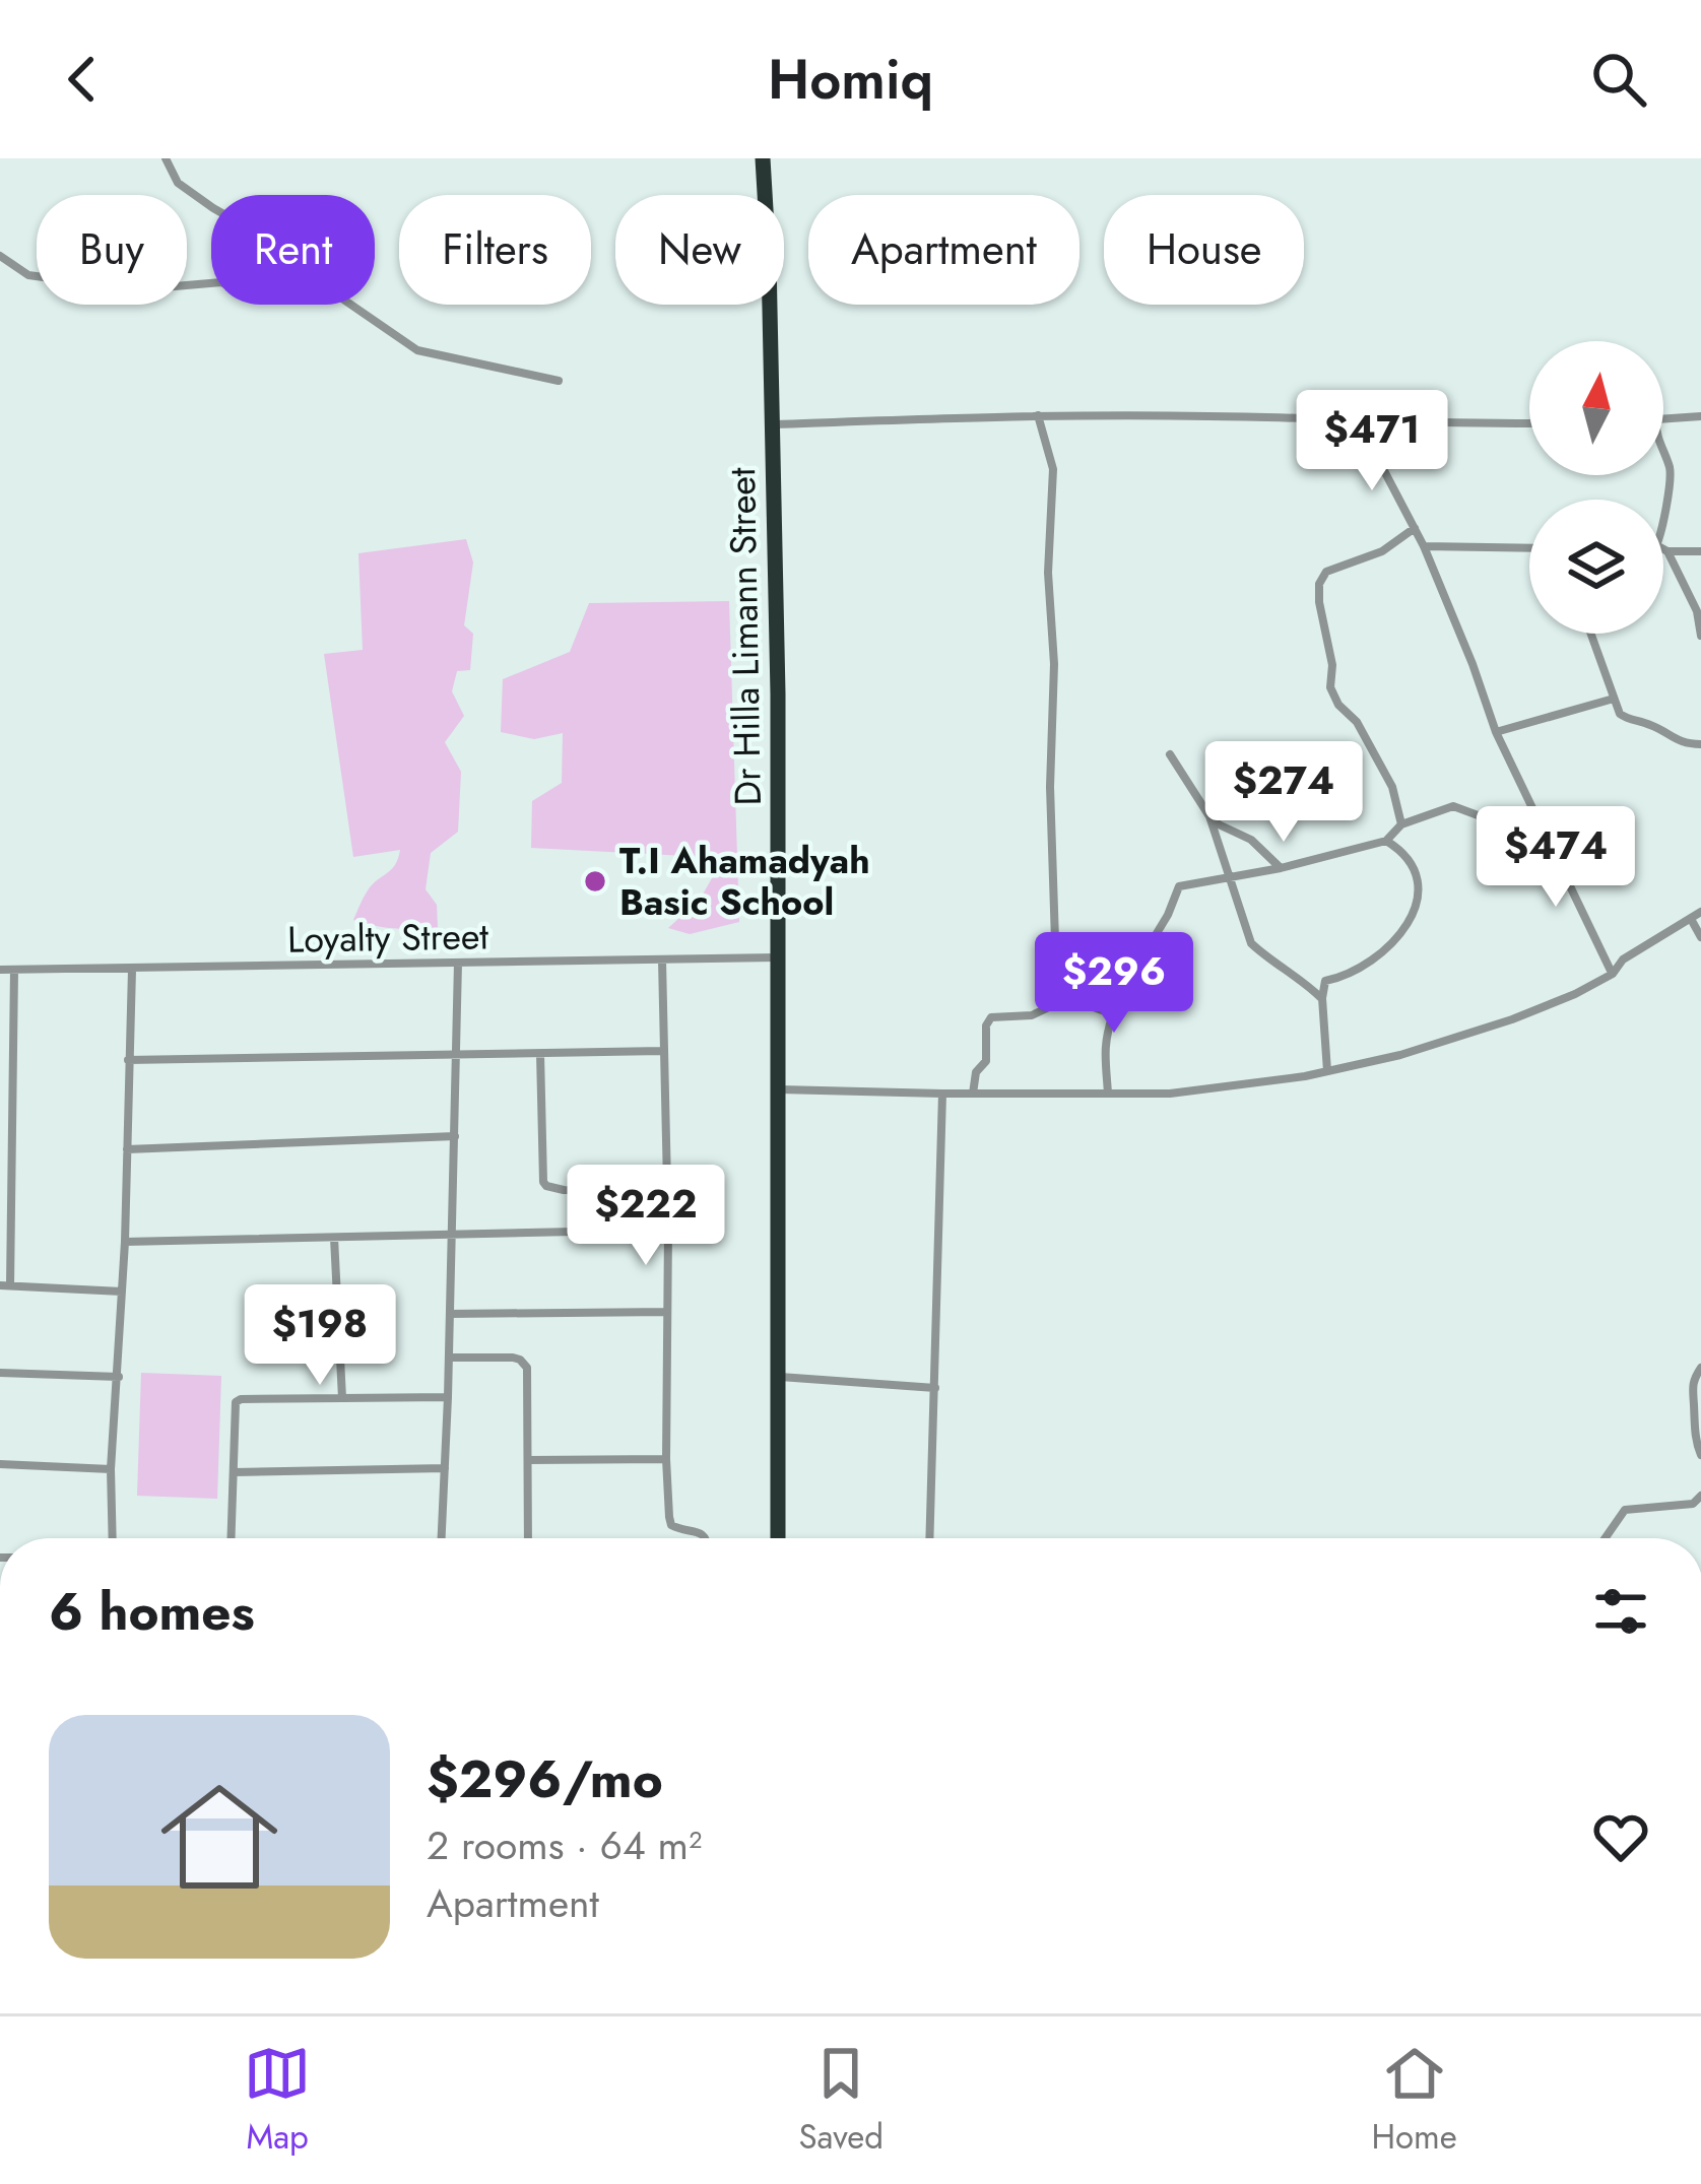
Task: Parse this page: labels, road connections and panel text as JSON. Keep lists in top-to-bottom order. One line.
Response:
{"streets":{"highway":["Dr Hilla Limann Street"],"street":["Loyalty Street"]},"crossings":[["Dr Hilla Limann Street","Loyalty Street"]],"places":["T.I Ahamadyah Basic School"],"north":"top","page":{"header":"Homiq","chip":["Buy","Rent","Filters","New","Apartment","House"],"price":["$471","$274","$474","$296","$222","$198"],"heading":"6 homes","list":[{"name":"$296/mo","note":"2 rooms · 64 m² · Apartment"}],"tabs":["Map","Saved","Home"]}}
